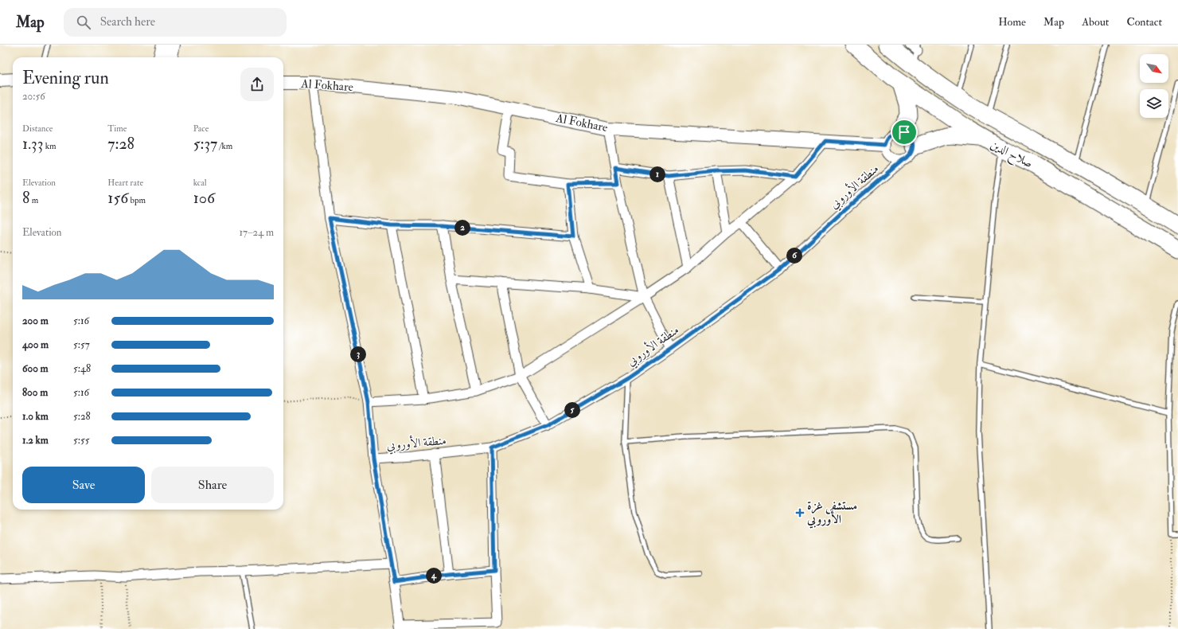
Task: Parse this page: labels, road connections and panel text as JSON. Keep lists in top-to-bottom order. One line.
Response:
{"streets":{"highway":["صلاح الدين"],"street":["Al Fokhare","منطقة الأوروبي"]},"crossings":[["Al Fokhare","منطقة الأوروبي"]],"places":{"health":["مستشفى غزة الأوروبي"]},"north":"bottom right","page":{"header":"Map","search":"Search here","nav":["Home","Map","About","Contact"],"heading":["Evening run","20:56"],"stats":[["Distance","1.33 km"],["Time","7:28"],["Pace","5:37 /km"],["Elevation","8 m"],["Heart rate","156 bpm"],["kcal","106"]],"pins":["1","2","6","3","5","4"],"chart":["Elevation","17–24 m"],"list":[{"name":"200 m","note":"5:16"},{"name":"400 m","note":"5:57"},{"name":"600 m","note":"5:48"},{"name":"800 m","note":"5:16"},{"name":"1.0 km","note":"5:28"},{"name":"1.2 km","note":"5:55"}],"buttons":["Save","Share"]}}
